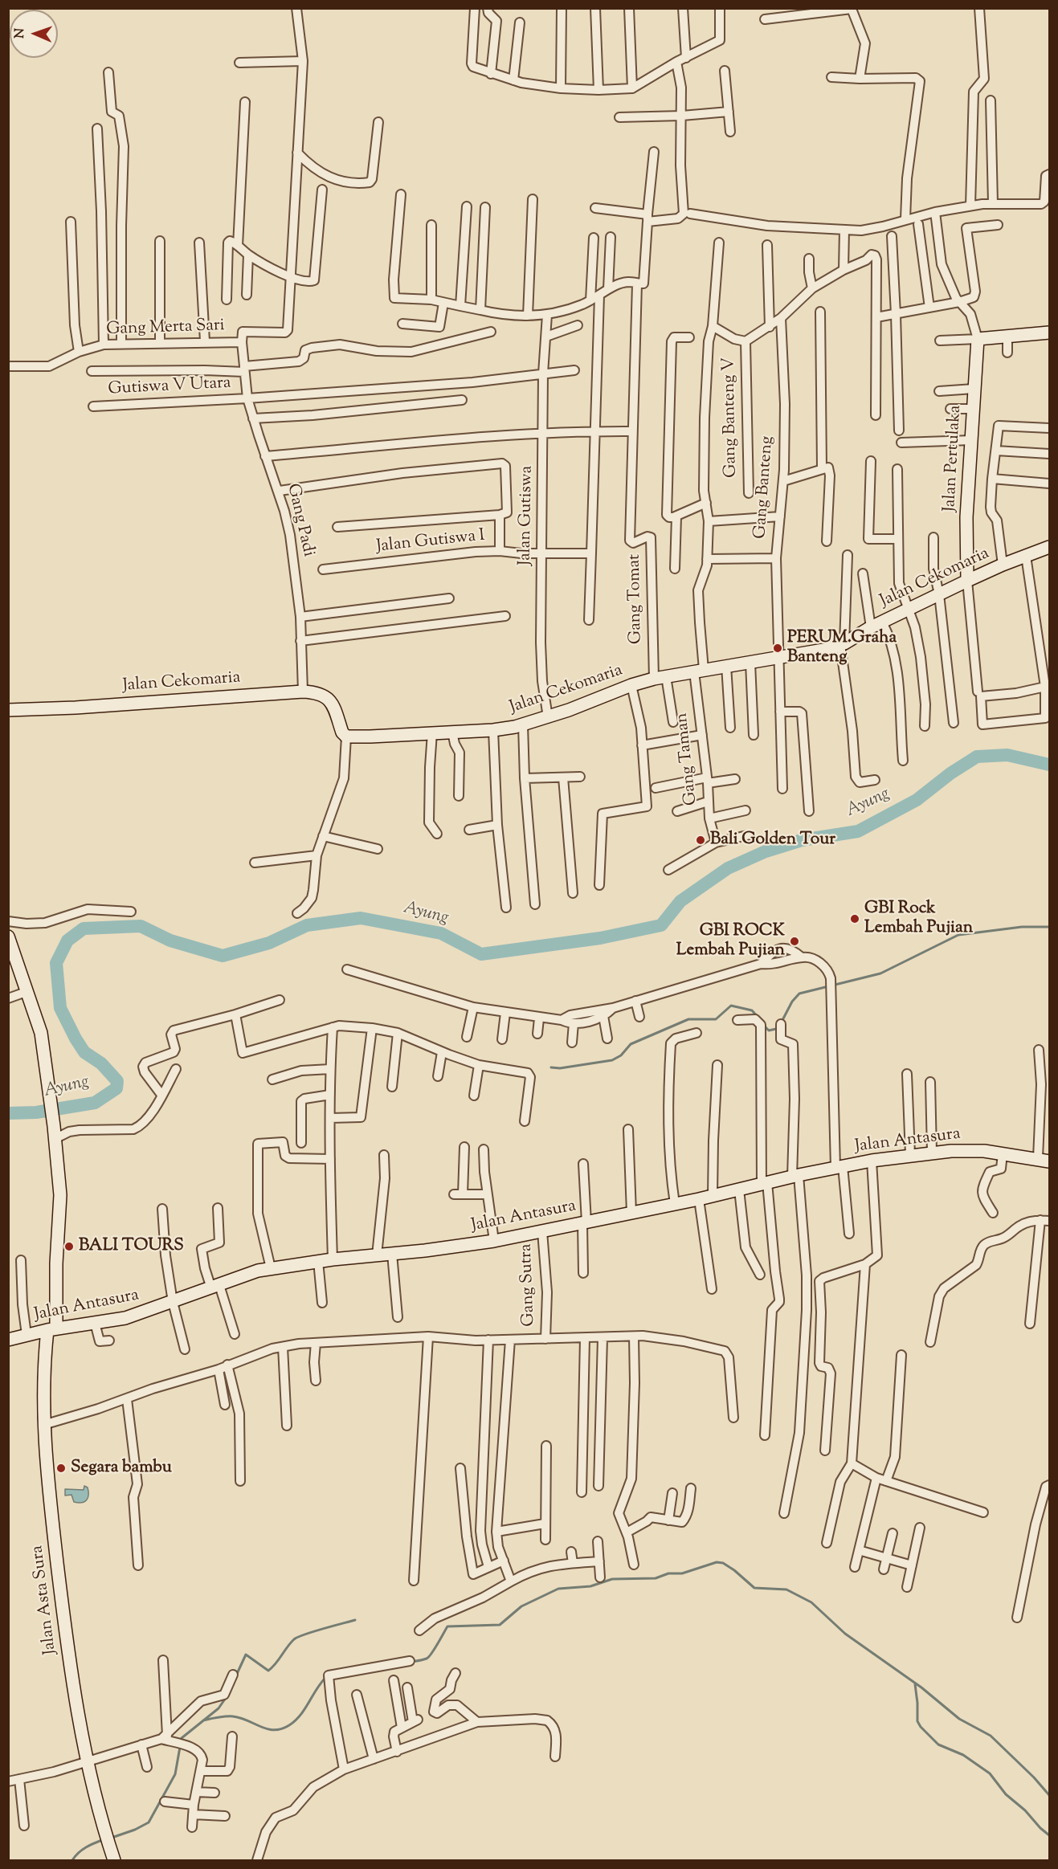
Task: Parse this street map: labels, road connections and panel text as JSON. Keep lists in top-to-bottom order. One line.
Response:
{"streets":{"street":["Gang Merta Sari","Gutiswa V Utara","Gang Banteng V","Jalan Pertulaka","Gang Banteng","Jalan Gutiswa","Gang Padi","Jalan Gutiswa I","Jalan Cekomaria","Gang Tomat","Gang Taman","Jalan Antasura","Gang Sutra","Jalan Asta Sura"]},"crossings":[["Gang Merta Sari","Gang Padi"],["Gutiswa V Utara","Jalan Gutiswa"],["Gutiswa V Utara","Gang Padi"],["Jalan Pertulaka","Jalan Cekomaria"],["Gang Banteng","Jalan Cekomaria"],["Jalan Gutiswa","Jalan Gutiswa I"],["Jalan Gutiswa","Jalan Cekomaria"],["Gang Padi","Jalan Cekomaria"],["Jalan Cekomaria","Gang Tomat"],["Jalan Cekomaria","Gang Taman"],["Jalan Antasura","Gang Sutra"],["Jalan Antasura","Jalan Asta Sura"]],"water":["Ayung"],"places":["PERUM.Graha Banteng","Bali Golden Tour","GBI Rock Lembah Pujian","GBI ROCK Lembah Pujian","BALI TOURS","Segara bambu"],"north":"left"}
